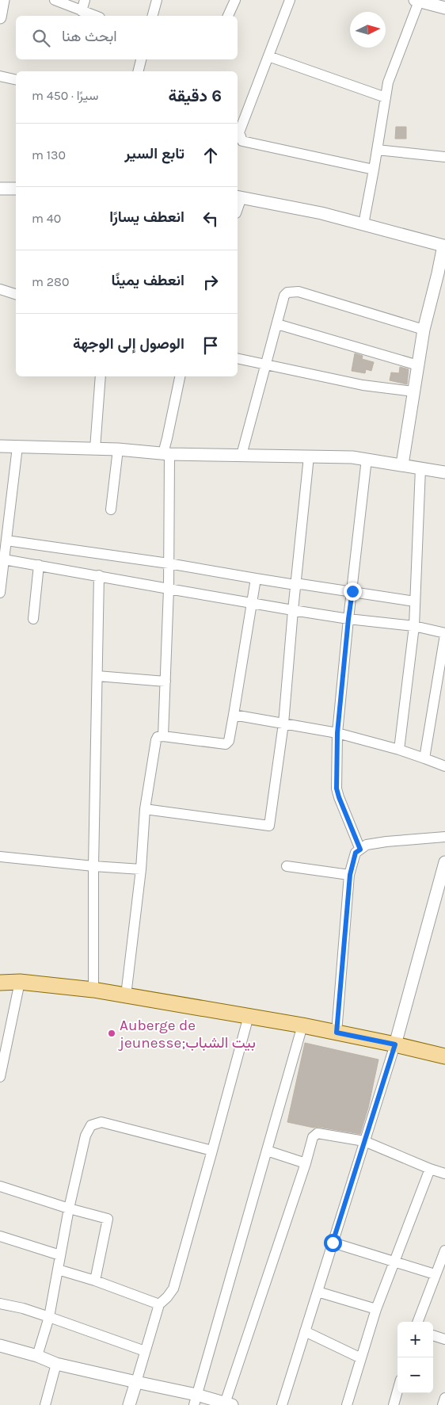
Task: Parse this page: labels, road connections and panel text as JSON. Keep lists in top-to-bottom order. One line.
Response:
{"places":["Auberge de jeunesse;بيت الشباب"],"north":"right","page":{"search":"ابحث هنا","heading":["6 دقيقة","سيرًا · 450 m"],"list":[["تابع السير","130 m"],["انعطف يسارًا","40 m"],["انعطف يمينًا","280 m"],"الوصول إلى الوجهة"],"map_buttons":["+","−"]}}
